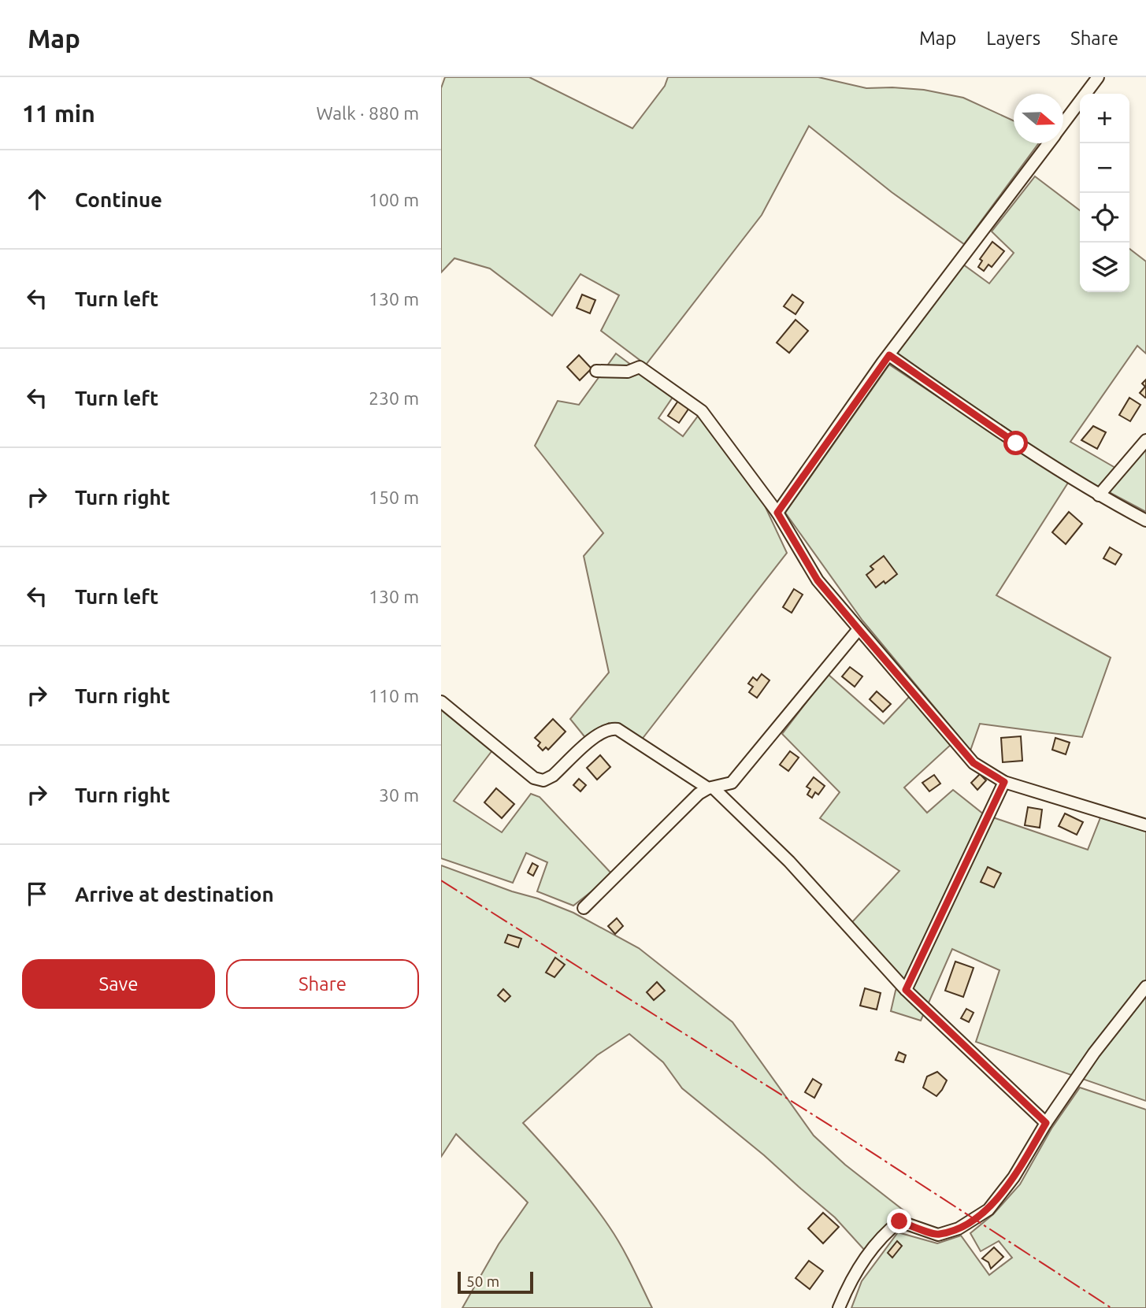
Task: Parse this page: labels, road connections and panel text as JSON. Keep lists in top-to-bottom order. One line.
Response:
{"scale_bar":"50 m","north":"right","page":{"header":"Map","nav":["Map","Layers","Share"],"heading":["11 min","Walk · 880 m"],"map_buttons":["+","−"],"list":[["Continue","100 m"],["Turn left","130 m"],["Turn left","230 m"],["Turn right","150 m"],["Turn left","130 m"],["Turn right","110 m"],["Turn right","30 m"],"Arrive at destination"],"buttons":["Save","Share"],"scale":"50 m"}}
